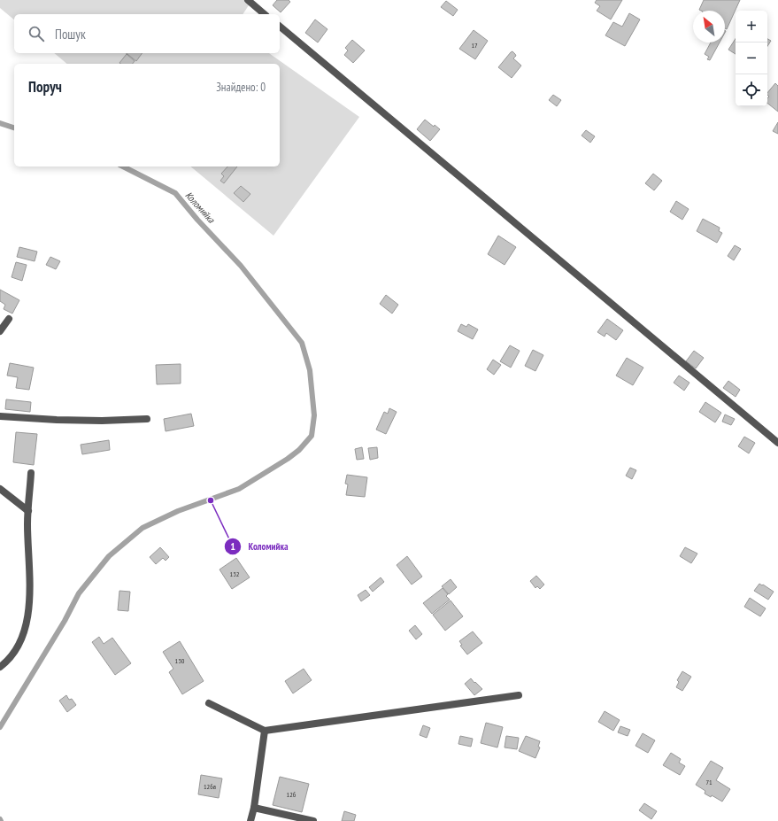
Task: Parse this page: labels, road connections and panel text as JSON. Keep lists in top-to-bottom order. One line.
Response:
{"water":["Коломийка"],"places":["Коломийка"],"house_numbers":["17","132","130","71","126а","126"],"north":"top left","page":{"map_buttons":["+","−"],"search":"Пошук","heading":["Поруч","Знайдено: 0"]}}
